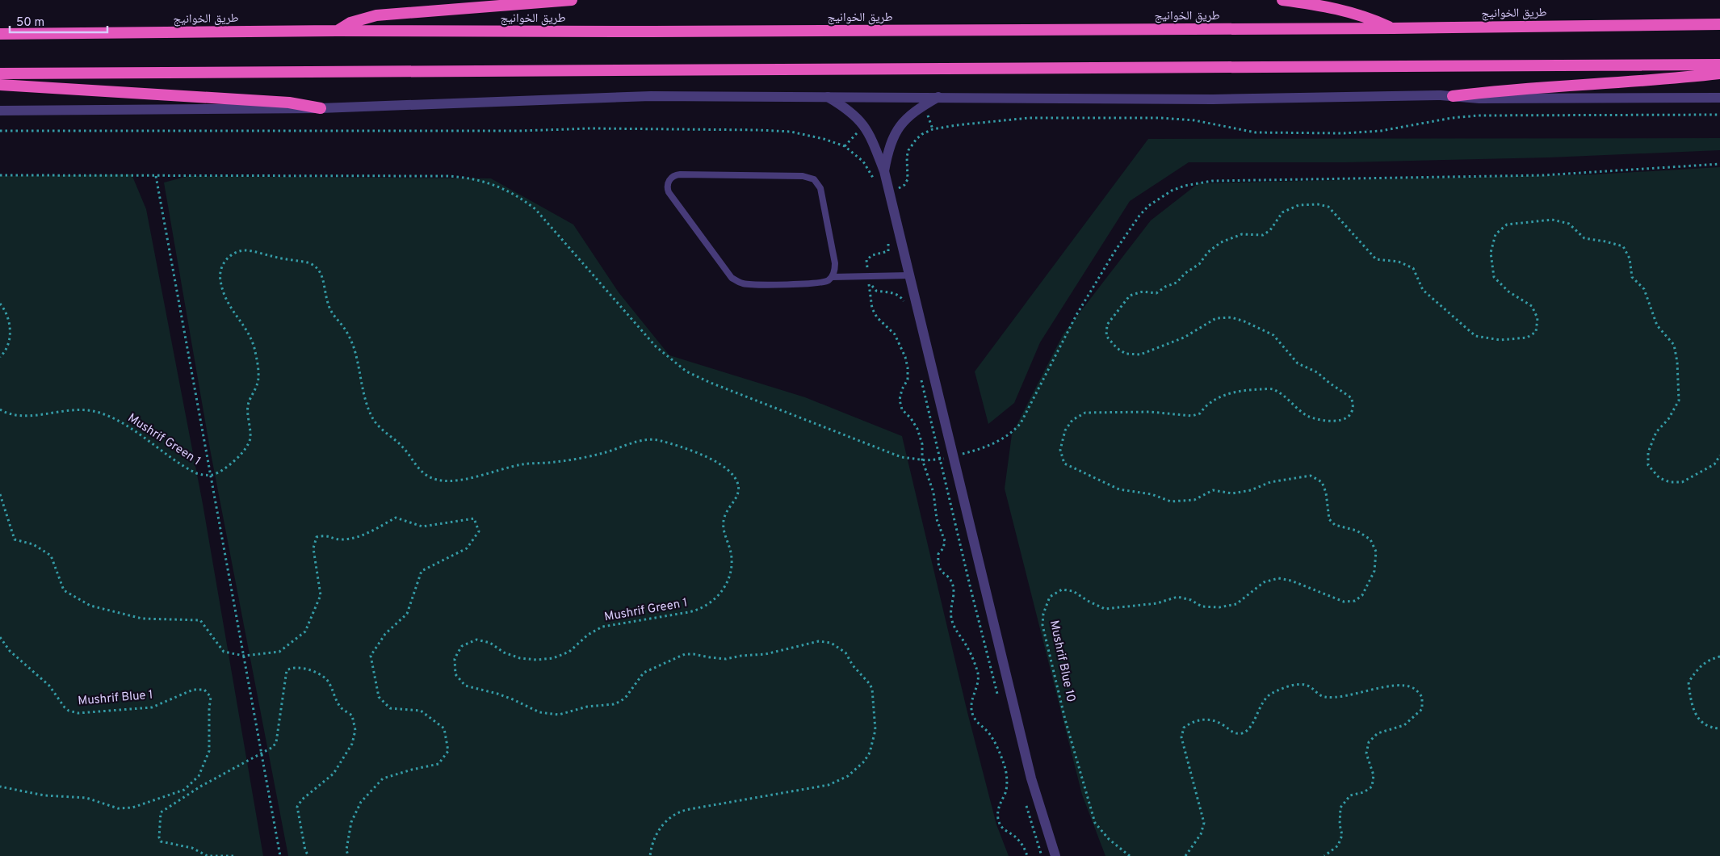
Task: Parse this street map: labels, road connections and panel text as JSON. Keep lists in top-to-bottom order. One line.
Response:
{"streets":{"highway":["طريق الخوانيج"],"path":["Mushrif Green 1","Mushrif Blue 10","Mushrif Blue 1"]},"scale_bar":"50 m"}
